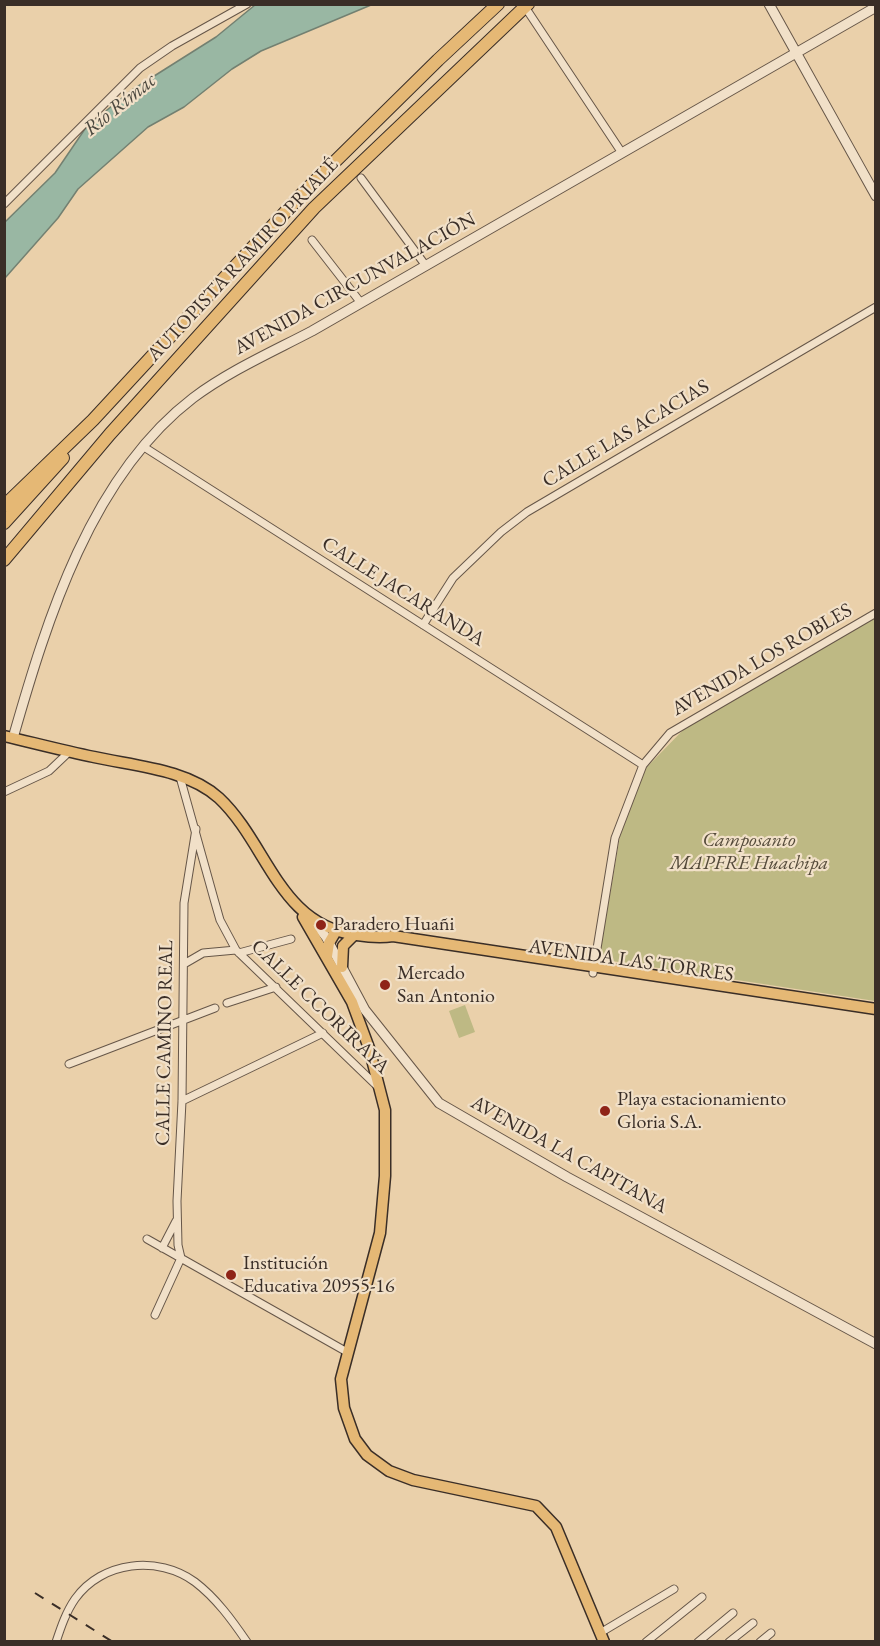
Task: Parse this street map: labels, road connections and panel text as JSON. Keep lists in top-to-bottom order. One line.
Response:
{"streets":{"highway":["AUTOPISTA RAMIRO PRIALÉ"],"main road":["AVENIDA LAS TORRES"],"street":["AVENIDA CIRCUNVALACIÓN","CALLE LAS ACACIAS","CALLE JACARANDA","AVENIDA LOS ROBLES","CALLE CCORIRAYA","CALLE CAMINO REAL","AVENIDA LA CAPITANA"]},"crossings":[["AVENIDA CIRCUNVALACIÓN","CALLE JACARANDA"],["AVENIDA CIRCUNVALACIÓN","AVENIDA LAS TORRES"],["CALLE LAS ACACIAS","CALLE JACARANDA"],["CALLE JACARANDA","AVENIDA LOS ROBLES"],["AVENIDA LOS ROBLES","AVENIDA LAS TORRES"],["AVENIDA LAS TORRES","CALLE CCORIRAYA"],["AVENIDA LAS TORRES","AVENIDA LA CAPITANA"],["CALLE CCORIRAYA","CALLE CAMINO REAL"]],"water":["Río Rímac"],"parks":["Camposanto MAPFRE Huachipa"],"places":["Paradero Huañi","Mercado San Antonio","Playa estacionamiento Gloria S.A.","Institución Educativa 20955-16"]}
